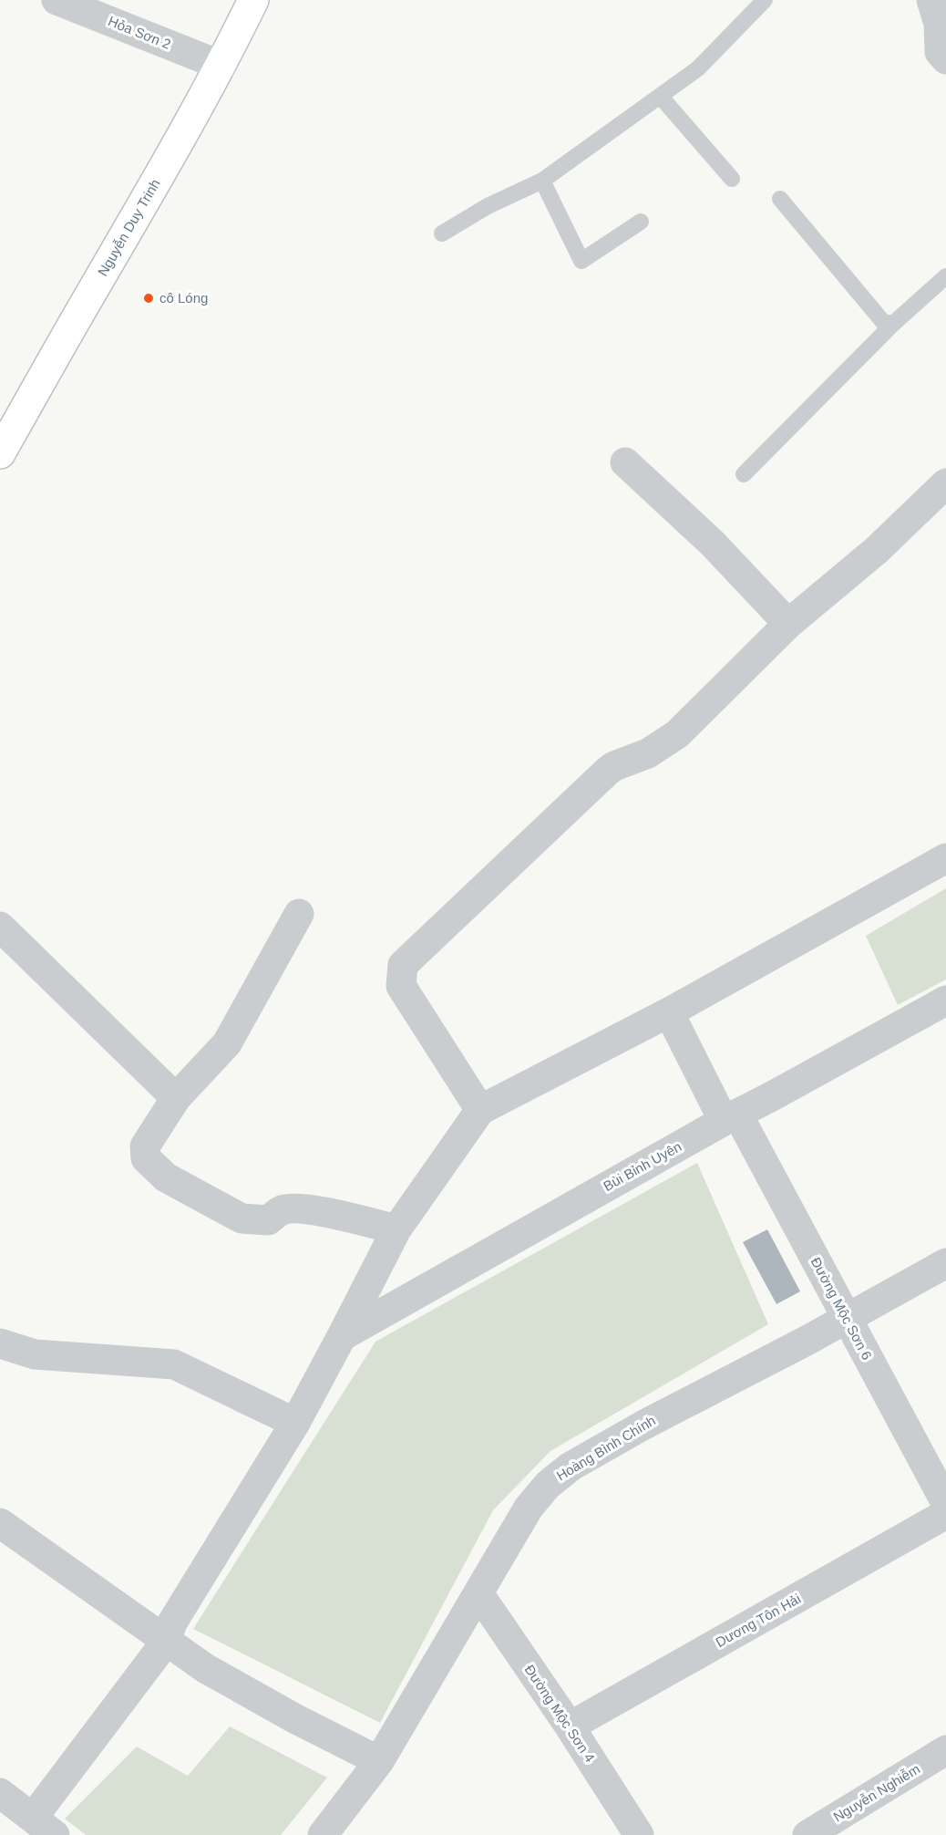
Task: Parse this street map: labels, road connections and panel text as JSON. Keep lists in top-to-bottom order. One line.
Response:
{"streets":{"street":["Hỏa Sơn 2","Nguyễn Duy Trinh","Bùi Bỉnh Uyên","Đường Mộc Sơn 6","Hoàng Bình Chính","Dương Tôn Hải","Đường Mộc Sơn 4","Nguyễn Nghiễm"]},"crossings":[["Hỏa Sơn 2","Nguyễn Duy Trinh"],["Bùi Bỉnh Uyên","Đường Mộc Sơn 6"],["Đường Mộc Sơn 6","Hoàng Bình Chính"],["Hoàng Bình Chính","Đường Mộc Sơn 4"],["Dương Tôn Hải","Đường Mộc Sơn 4"]],"places":["cô Lóng"]}
